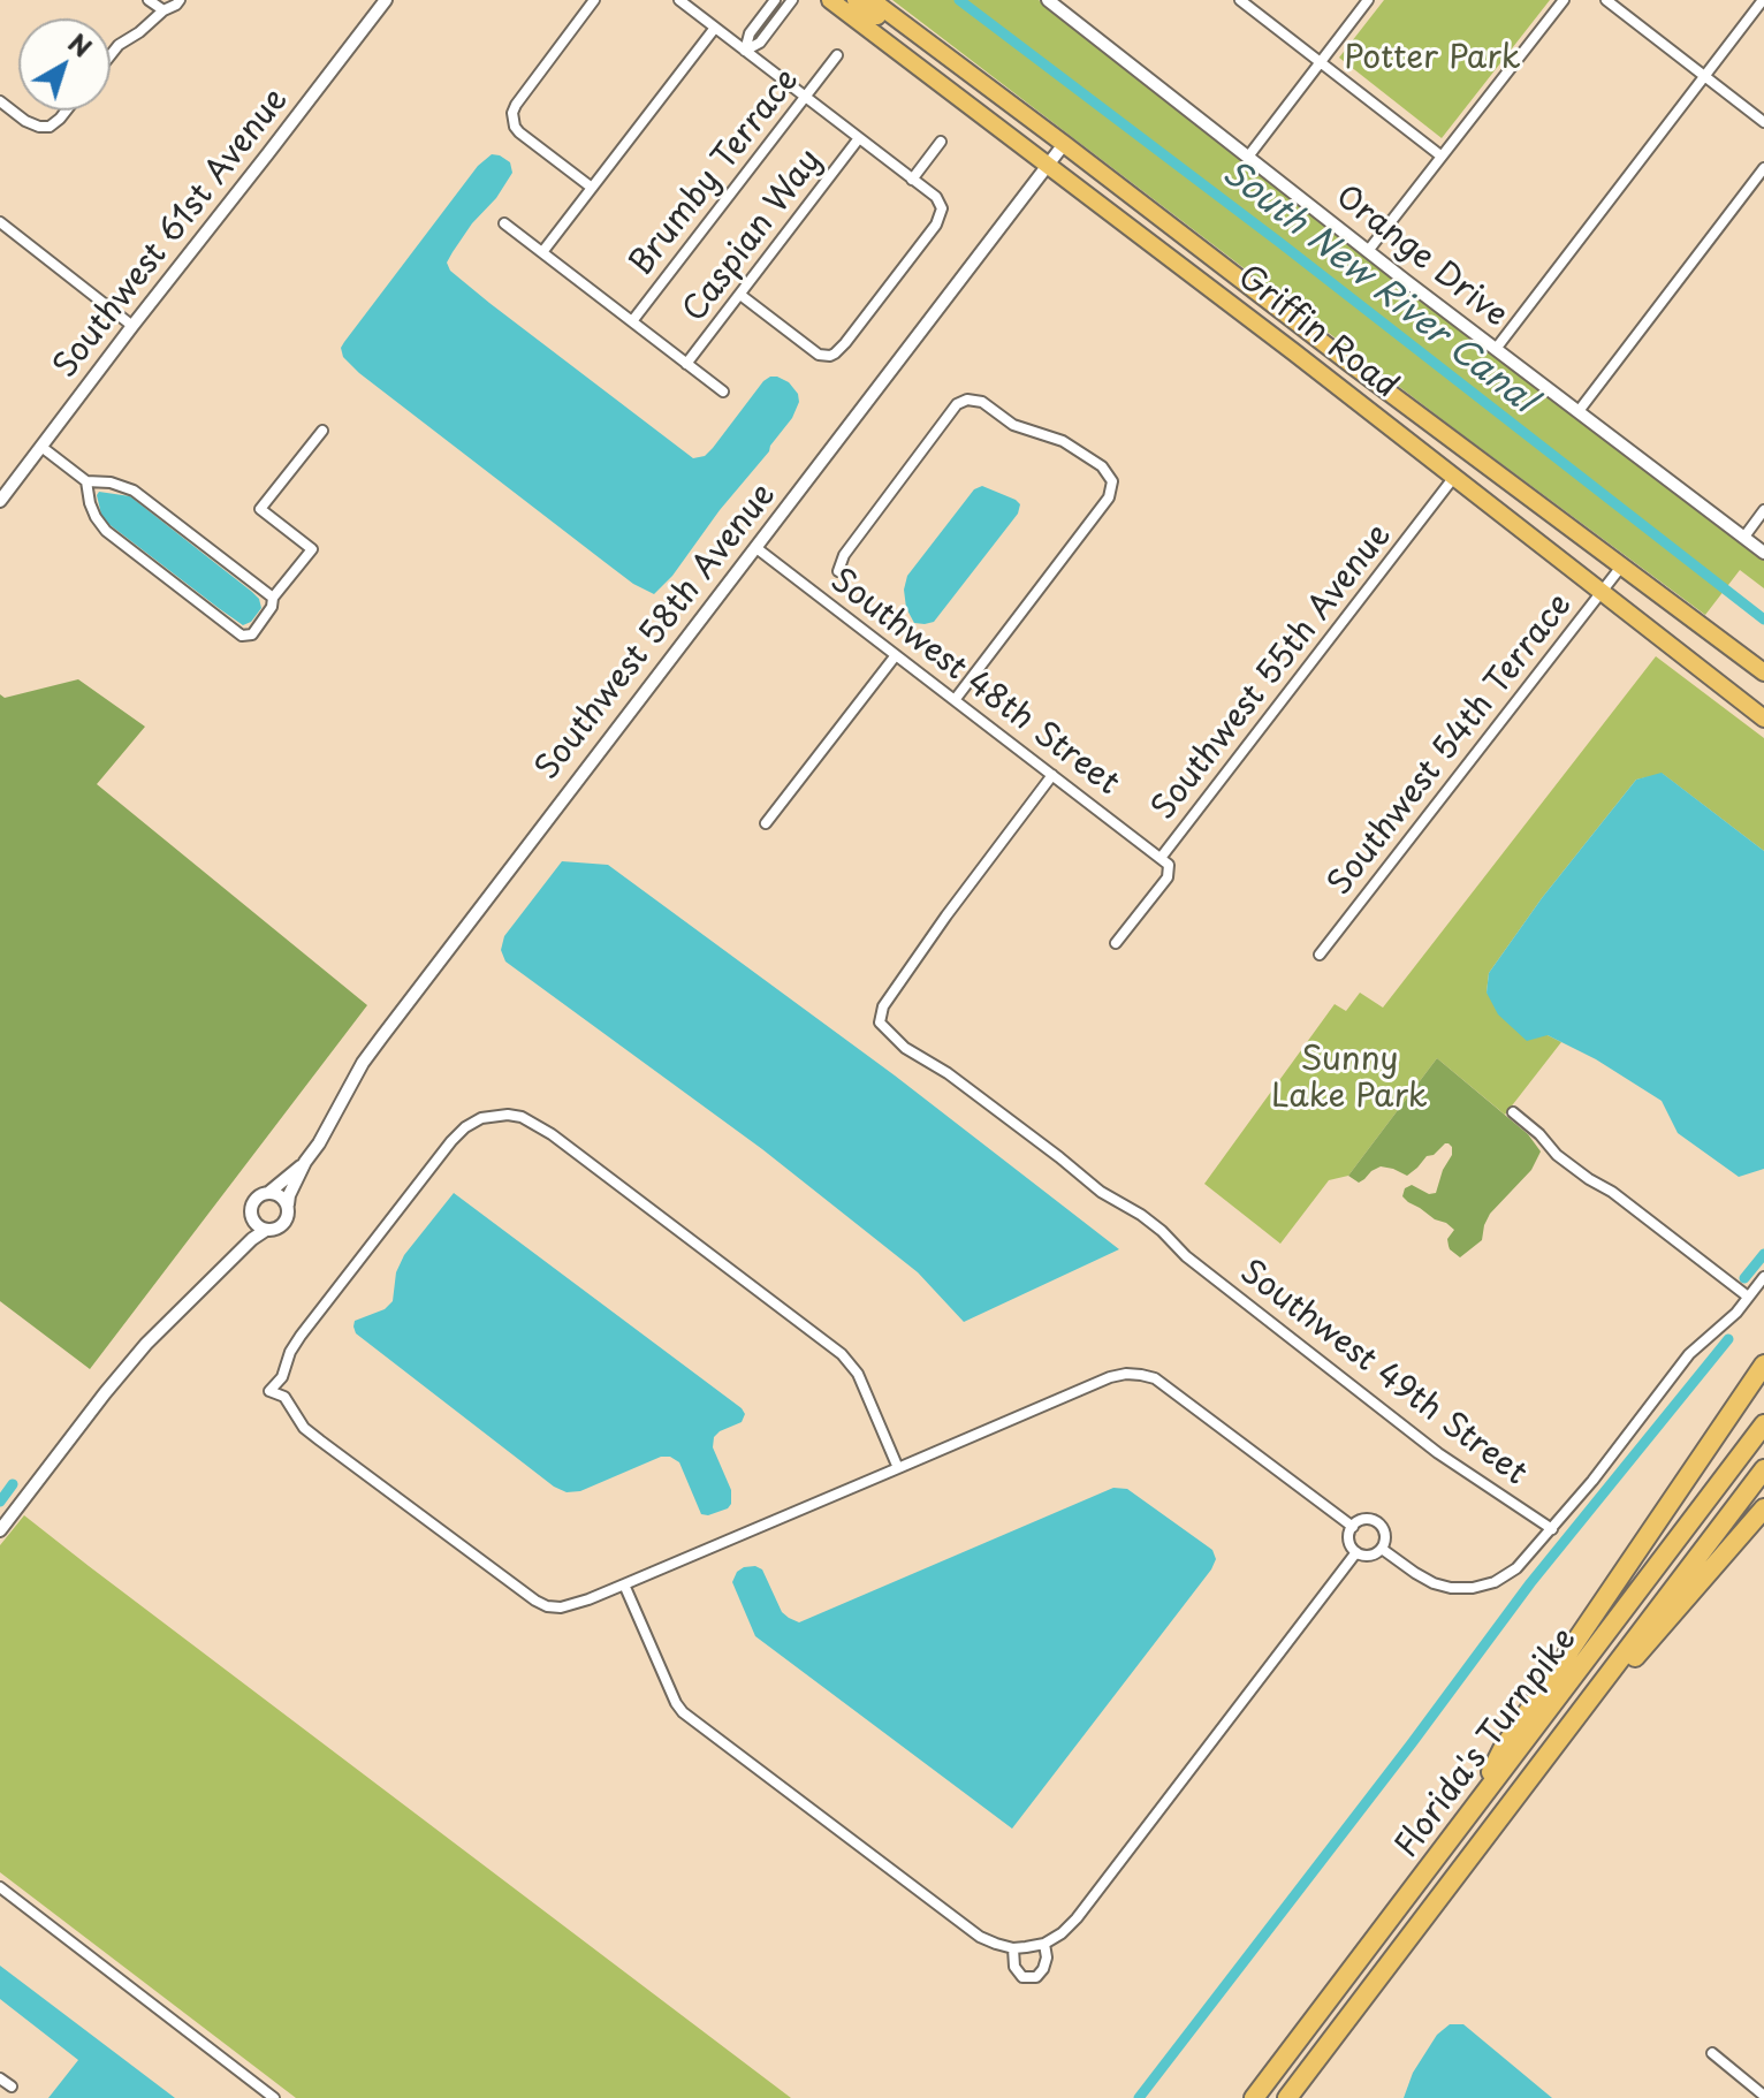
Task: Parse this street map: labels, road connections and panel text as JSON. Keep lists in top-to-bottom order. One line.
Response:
{"streets":{"highway":["Florida's Turnpike"],"main road":["Griffin Road"],"street":["Brumby Terrace","Southwest 61st Avenue","Caspian Way","Orange Drive","Southwest 58th Avenue","Southwest 55th Avenue","Southwest 48th Street","Southwest 54th Terrace","Southwest 49th Street"]},"crossings":[["Griffin Road","Southwest 58th Avenue"],["Griffin Road","Southwest 55th Avenue"],["Griffin Road","Southwest 54th Terrace"],["Southwest 58th Avenue","Southwest 48th Street"],["Southwest 55th Avenue","Southwest 48th Street"],["Southwest 48th Street","Southwest 49th Street"]],"water":["South New River Canal"],"parks":["Potter Park","Sunny Lake Park"],"north":"top right"}
